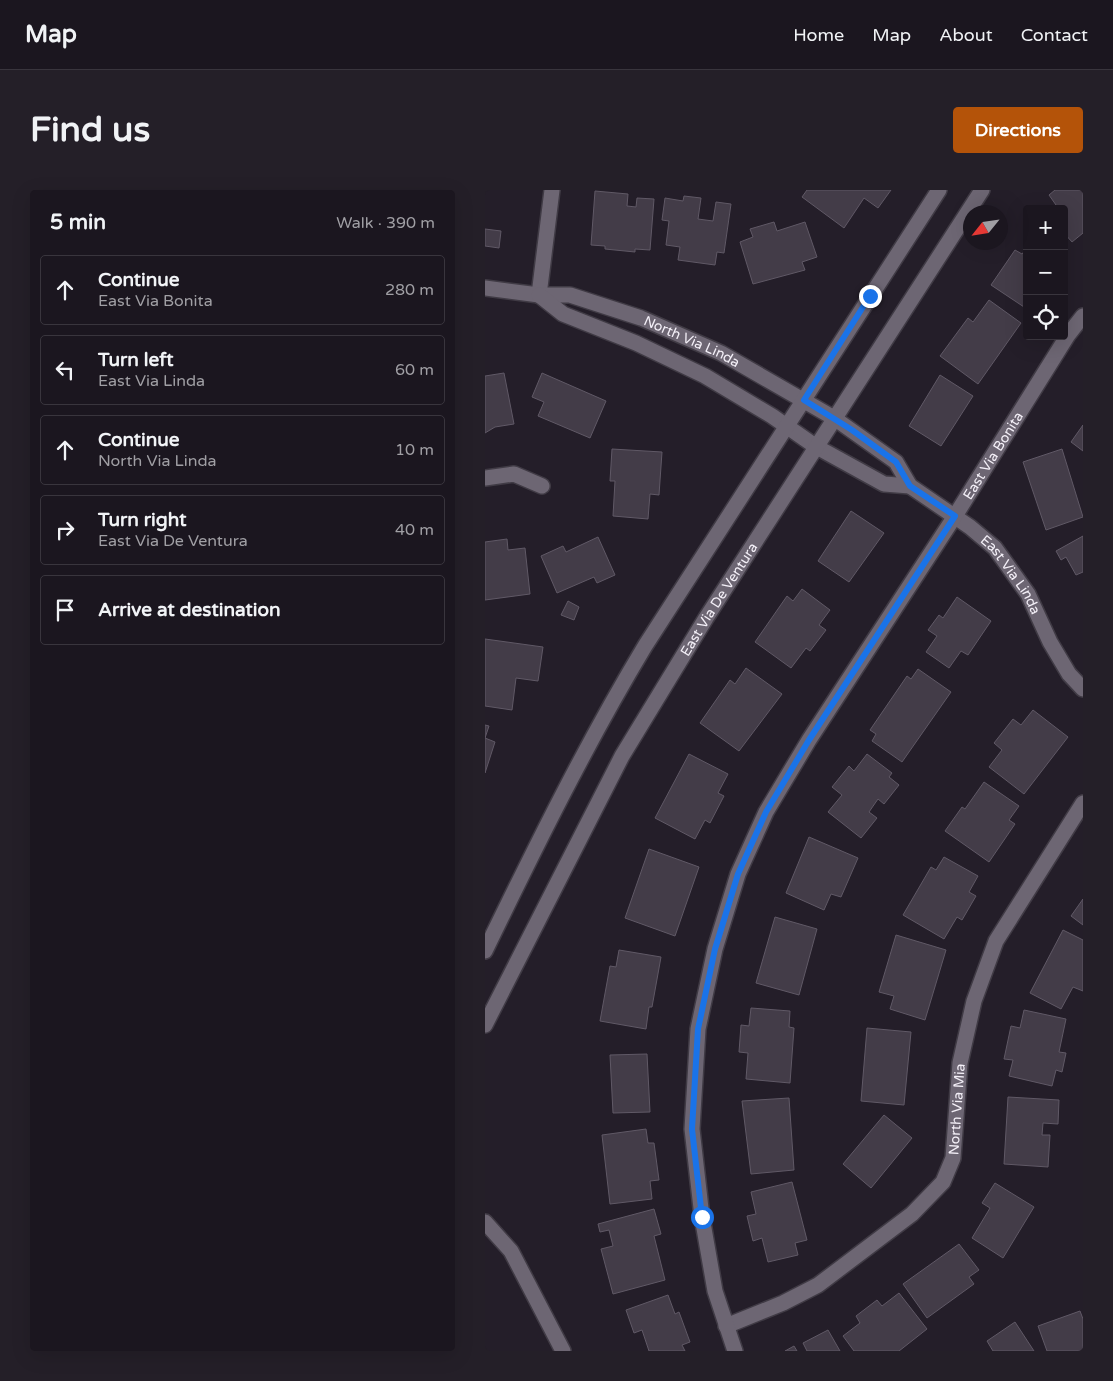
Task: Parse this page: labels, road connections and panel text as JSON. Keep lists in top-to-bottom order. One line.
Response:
{"streets":{"street":["North Via Linda","East Via Bonita","East Via Linda","East Via De Ventura","North Via Mia"]},"crossings":[["North Via Linda","East Via Linda"],["North Via Linda","East Via De Ventura"],["East Via Bonita","East Via Linda"],["East Via Bonita","North Via Mia"],["East Via Linda","East Via De Ventura"]],"north":"bottom left","page":{"header":"Map","nav":["Home","Map","About","Contact"],"buttons":"Directions","title":"Find us","heading":["5 min","Walk · 390 m"],"map_buttons":["+","−"],"list":[["Continue","East Via Bonita","280 m"],["Turn left","East Via Linda","60 m"],["Continue","North Via Linda","10 m"],["Turn right","East Via De Ventura","40 m"],"Arrive at destination"]}}
